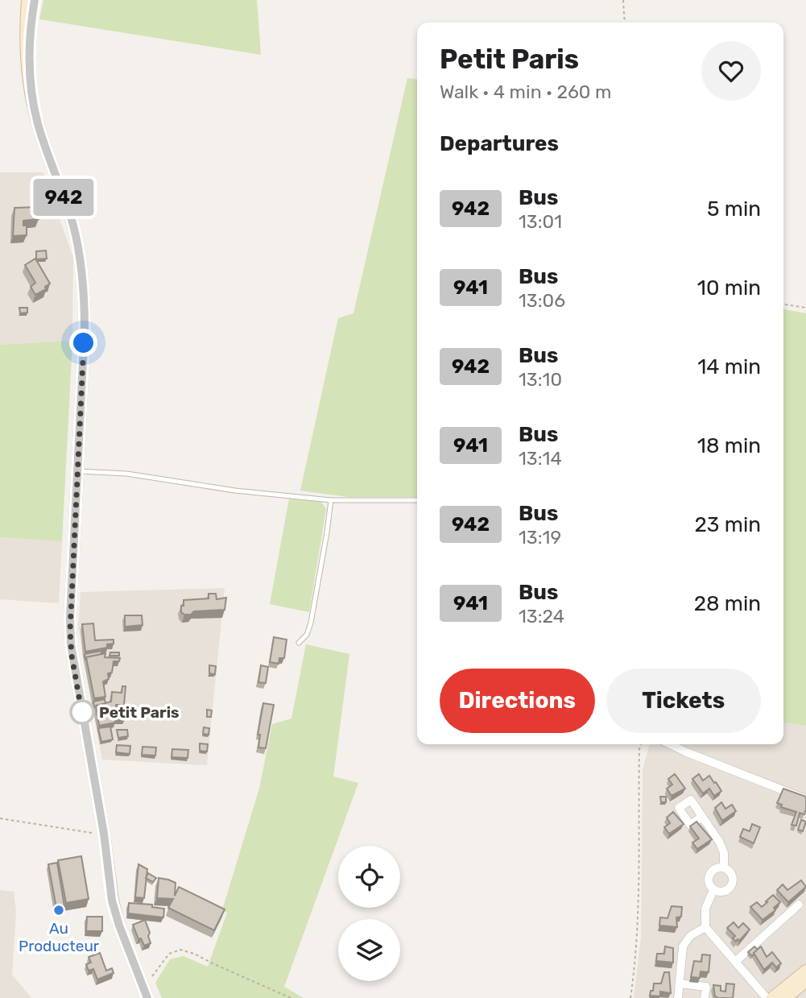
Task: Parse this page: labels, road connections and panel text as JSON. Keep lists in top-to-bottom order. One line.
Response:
{"places":["Petit Paris","Au Producteur"],"lines":["bus line 942"],"page":{"on_map":"942","heading":[["Petit Paris","Walk · 4 min · 260 m"],"Departures"],"list":[{"mark":"942","name":"Bus","note":"13:01","value":"5 min"},{"mark":"941","name":"Bus","note":"13:06","value":"10 min"},{"mark":"942","name":"Bus","note":"13:10","value":"14 min"},{"mark":"941","name":"Bus","note":"13:14","value":"18 min"},{"mark":"942","name":"Bus","note":"13:19","value":"23 min"},{"mark":"941","name":"Bus","note":"13:24","value":"28 min"}],"buttons":["Directions","Tickets"]}}
